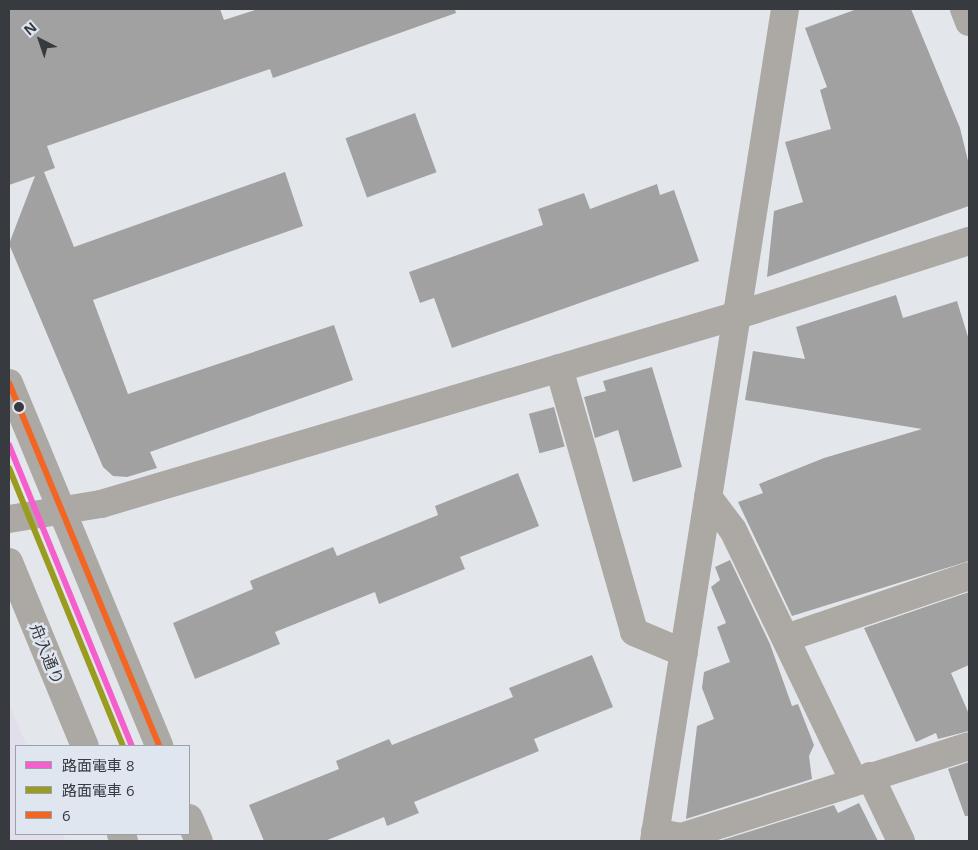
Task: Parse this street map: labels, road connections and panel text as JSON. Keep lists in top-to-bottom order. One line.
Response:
{"streets":{"street":["舟入通り"]},"lines":["transit line 6","tram line 8","tram line 6"],"legend":["路面電車 8","路面電車 6","6"],"north":"top left"}
